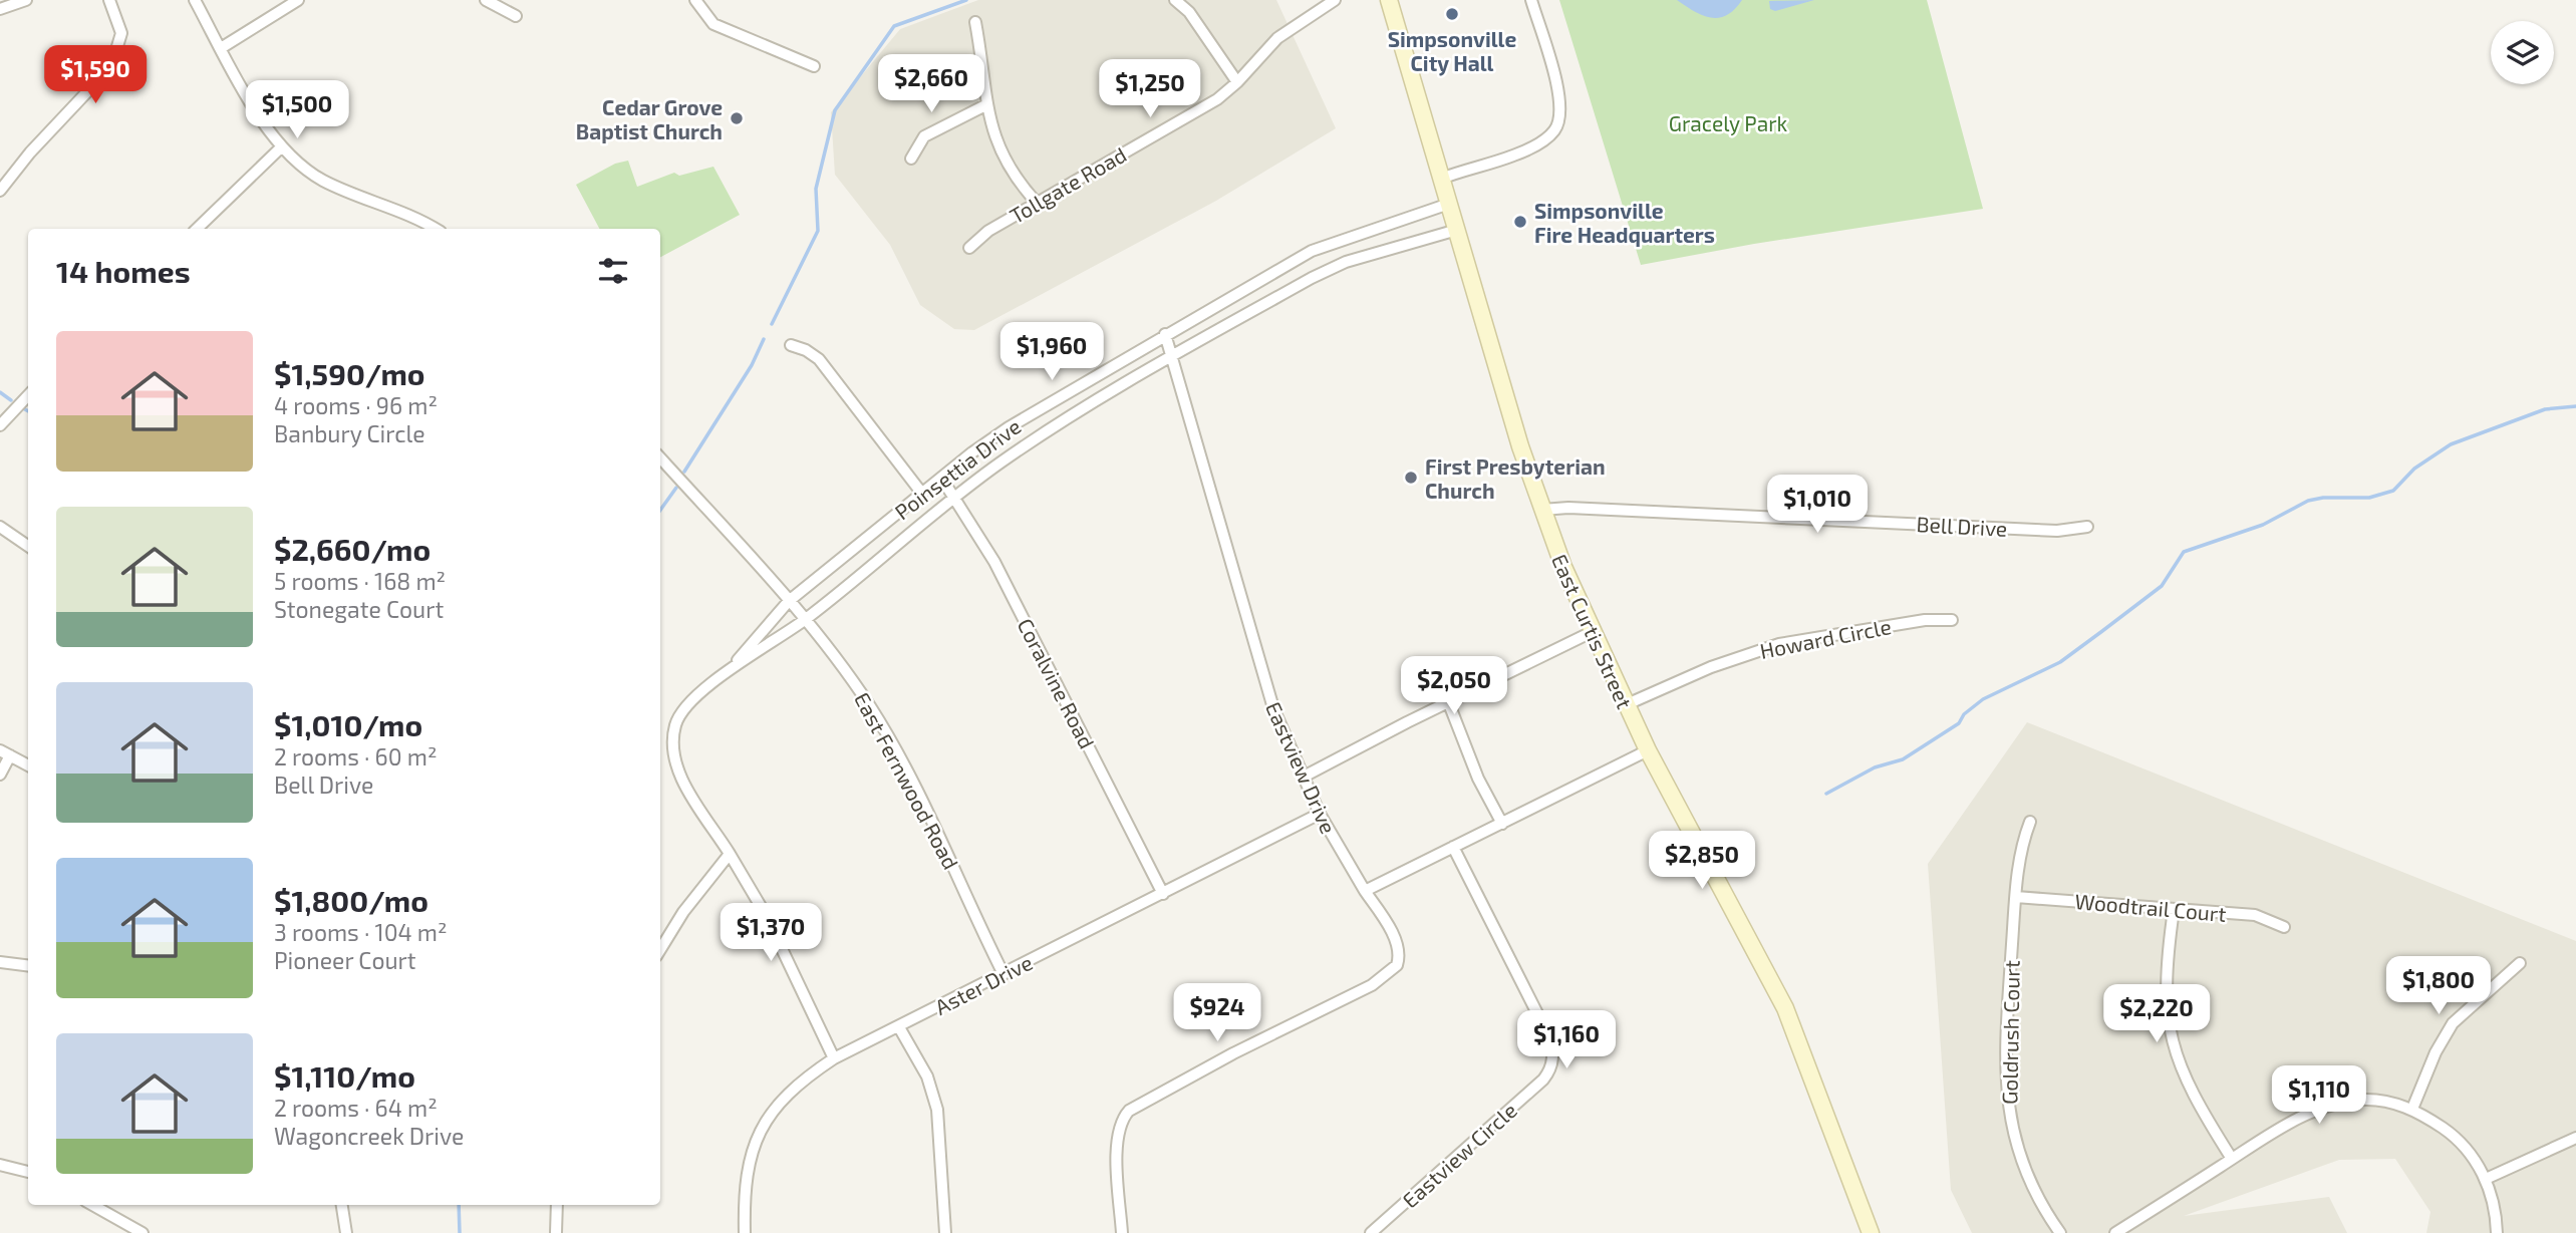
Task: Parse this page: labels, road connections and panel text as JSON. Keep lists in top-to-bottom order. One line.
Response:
{"streets":{"main road":["East Curtis Street"],"street":["Tollgate Road","Poinsettia Drive","Bell Drive","Howard Circle","Coralvine Road","Eastview Drive","East Fernwood Road","Woodtrail Court","Aster Drive","Goldrush Court","Eastview Circle"]},"crossings":[["Poinsettia Drive","East Curtis Street"],["Poinsettia Drive","Coralvine Road"],["Poinsettia Drive","Eastview Drive"],["Poinsettia Drive","East Fernwood Road"],["Poinsettia Drive","Aster Drive"],["Bell Drive","East Curtis Street"],["East Curtis Street","Howard Circle"],["Coralvine Road","Aster Drive"],["Eastview Drive","Aster Drive"],["East Fernwood Road","Aster Drive"],["Woodtrail Court","Goldrush Court"]],"parks":["Gracely Park"],"places":["Simpsonville City Hall","Cedar Grove Baptist Church","Simpsonville Fire Headquarters","First Presbyterian Church"],"page":{"price":["$1,590","$2,660","$1,250","$1,500","$1,960","$1,010","$2,050","$2,850","$1,370","$1,800","$924","$2,220","$1,160","$1,110"],"heading":"14 homes","list":[{"name":"$1,590/mo","note":"4 rooms · 96 m² · Banbury Circle"},{"name":"$2,660/mo","note":"5 rooms · 168 m² · Stonegate Court"},{"name":"$1,010/mo","note":"2 rooms · 60 m² · Bell Drive"},{"name":"$1,800/mo","note":"3 rooms · 104 m² · Pioneer Court"},{"name":"$1,110/mo","note":"2 rooms · 64 m² · Wagoncreek Drive"}]}}
